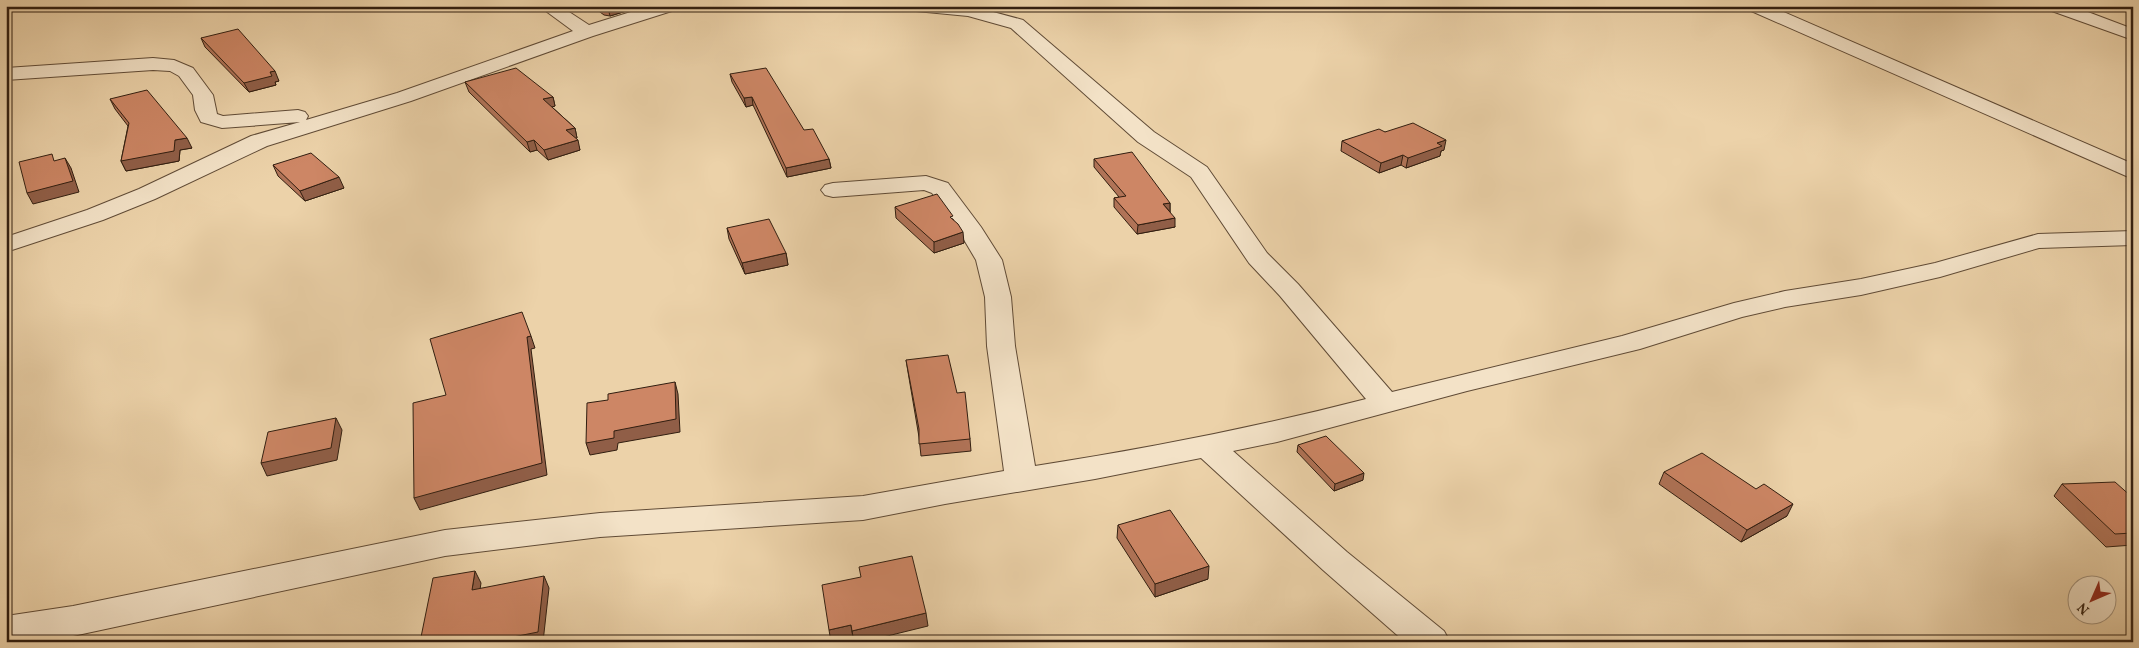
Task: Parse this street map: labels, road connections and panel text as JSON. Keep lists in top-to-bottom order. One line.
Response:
{"north":"bottom left"}
